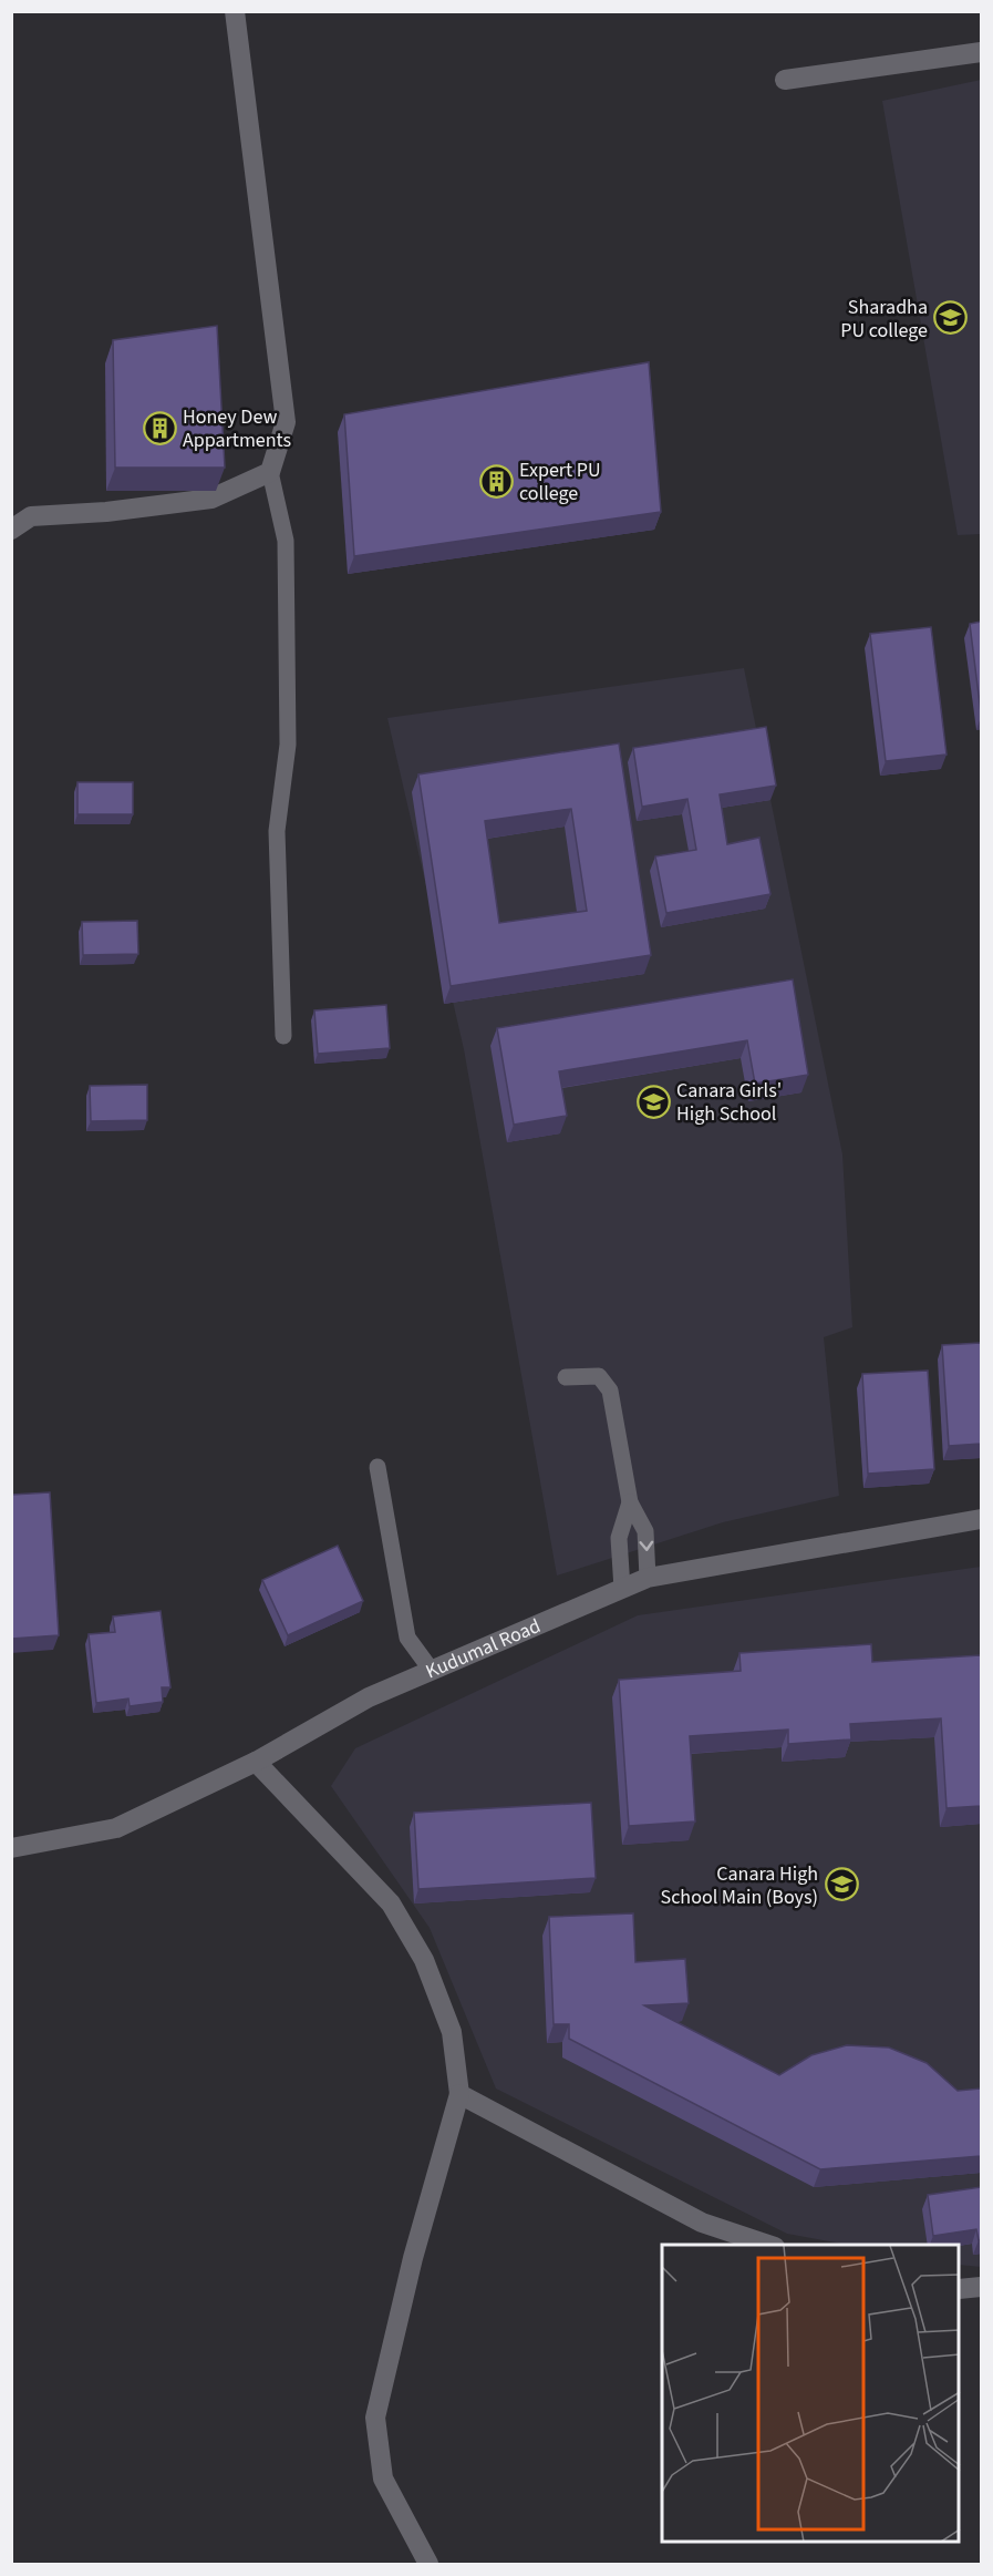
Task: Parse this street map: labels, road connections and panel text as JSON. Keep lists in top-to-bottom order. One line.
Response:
{"streets":{"street":["Kudumal Road"]},"places":{"school or university":["Sharadha PU college","Canara Girls' High School","Canara High School Main (Boys)"],"building":["Honey Dew Appartments","Expert PU college"]}}
